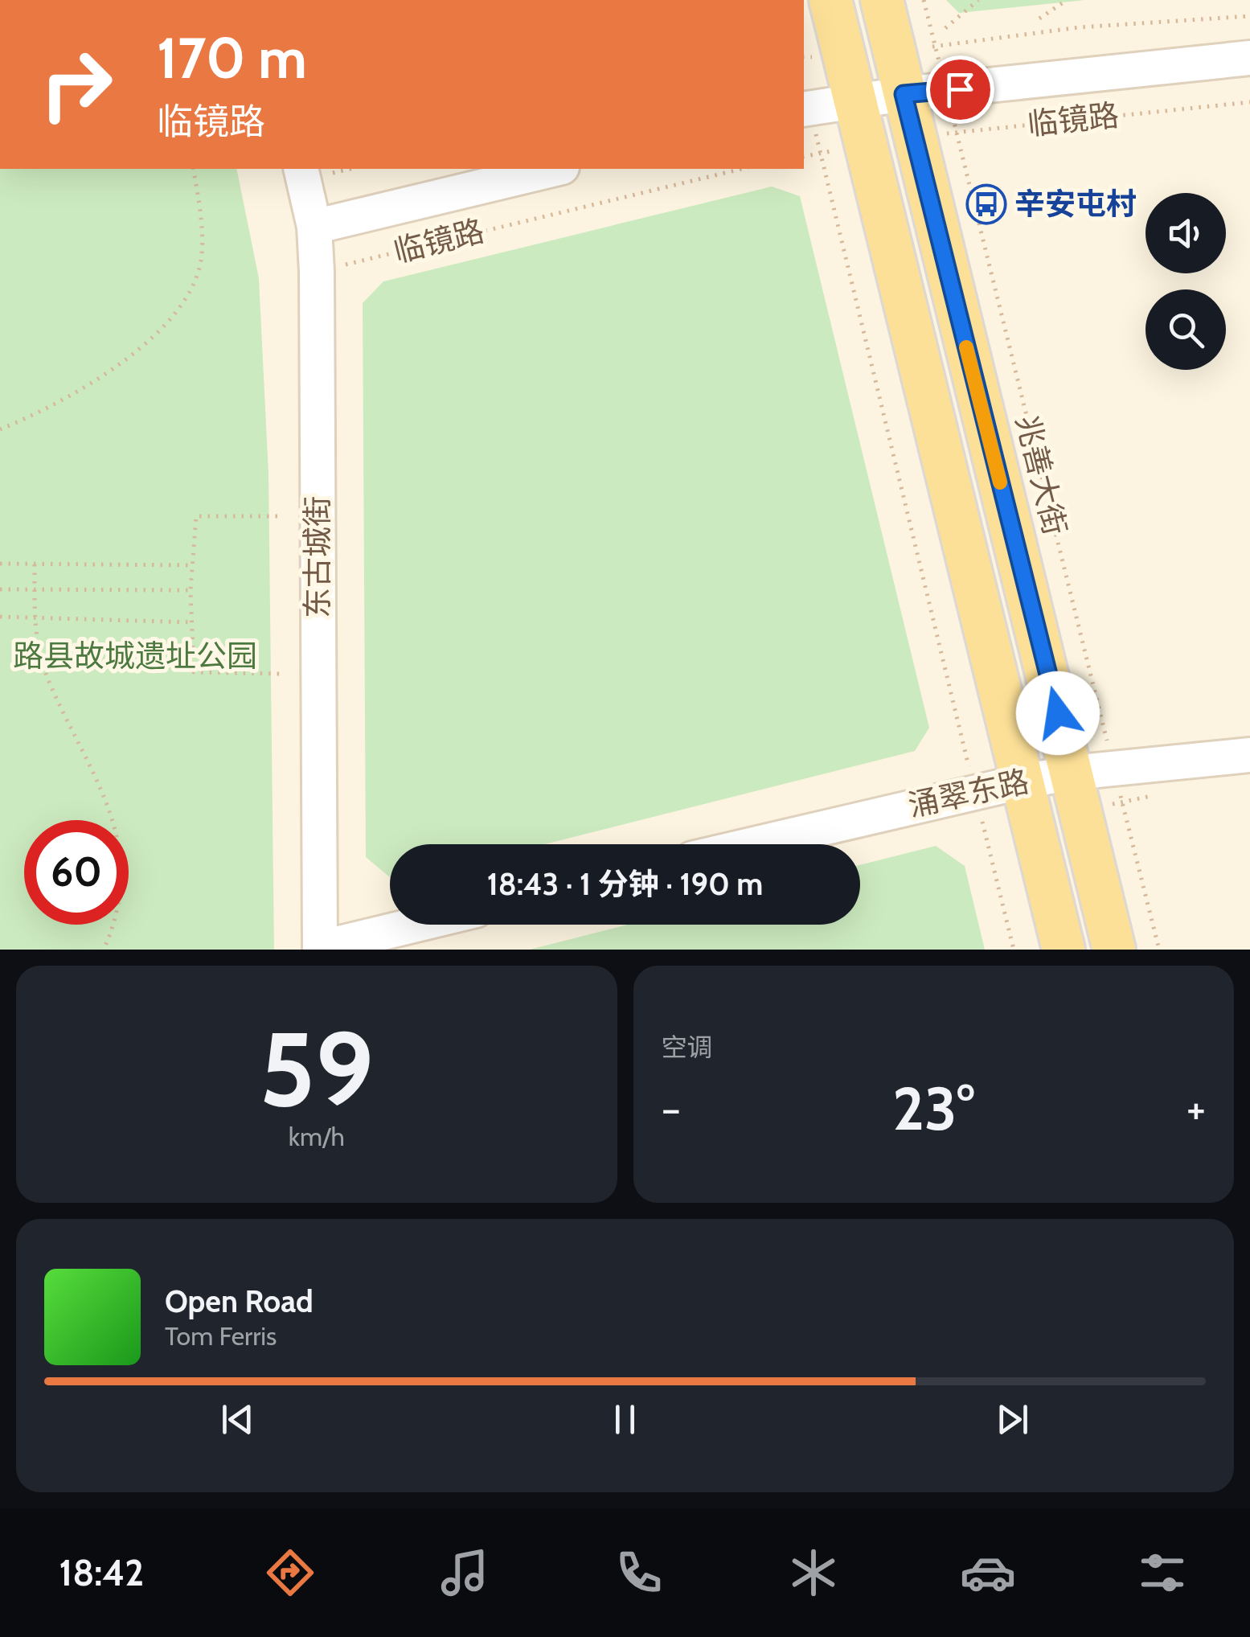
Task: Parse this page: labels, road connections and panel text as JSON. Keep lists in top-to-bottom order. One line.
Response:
{"streets":{"main road":["兆善大街"],"street":["临镜路","东古城街","涌翠东路"]},"crossings":[["临镜路","兆善大街"],["临镜路","东古城街"],["兆善大街","涌翠东路"]],"parks":["路县故城遗址公园"],"places":{"bus stop":["辛安屯村"]},"page":{"turn":["170 m","临镜路"],"limit":"60","trip":"18:43 · 1 分钟 · 190 m","tile":[["59","km/h"],"空调"],"heat":["−","23°","+"],"song":["Open Road","Tom Ferris"],"tabs":"18:42"}}
